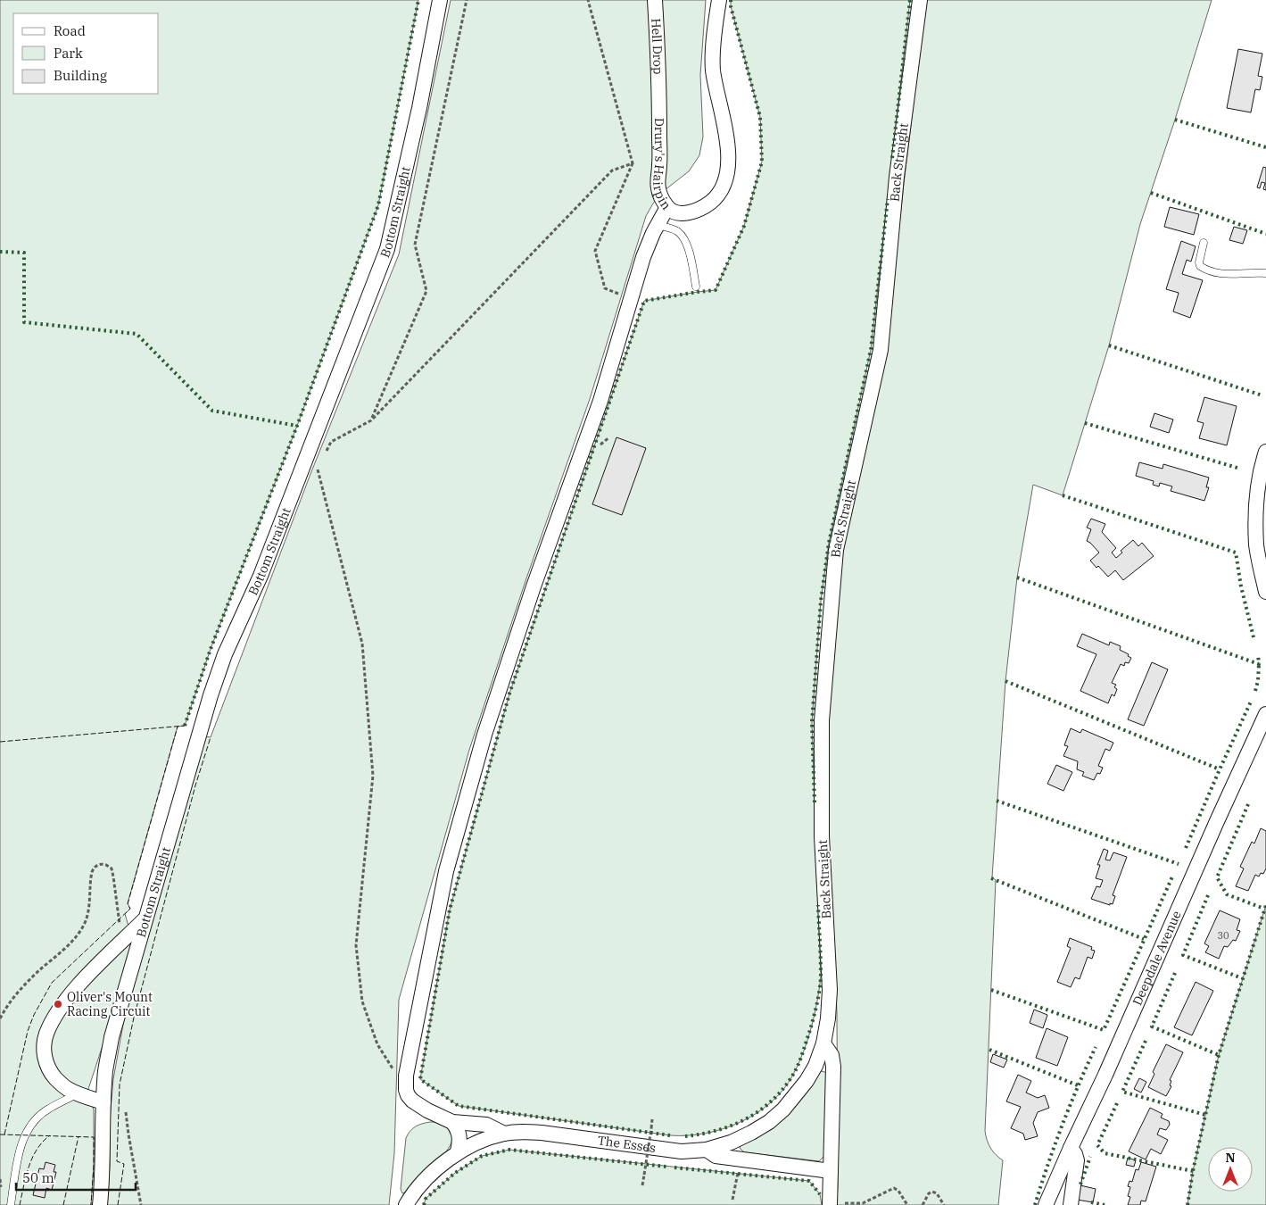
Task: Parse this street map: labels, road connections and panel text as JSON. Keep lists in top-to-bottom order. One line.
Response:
{"streets":{"street":["Hell Drop","Drury's Hairpin","Back Straight","Bottom Straight","Deepdale Avenue","The Esses"]},"crossings":[["Hell Drop","Drury's Hairpin"],["Back Straight","The Esses"]],"places":["Oliver's Mount Racing Circuit"],"house_numbers":["30"],"legend":["Road","Park","Building"],"scale_bar":"50 m","north":"top"}
